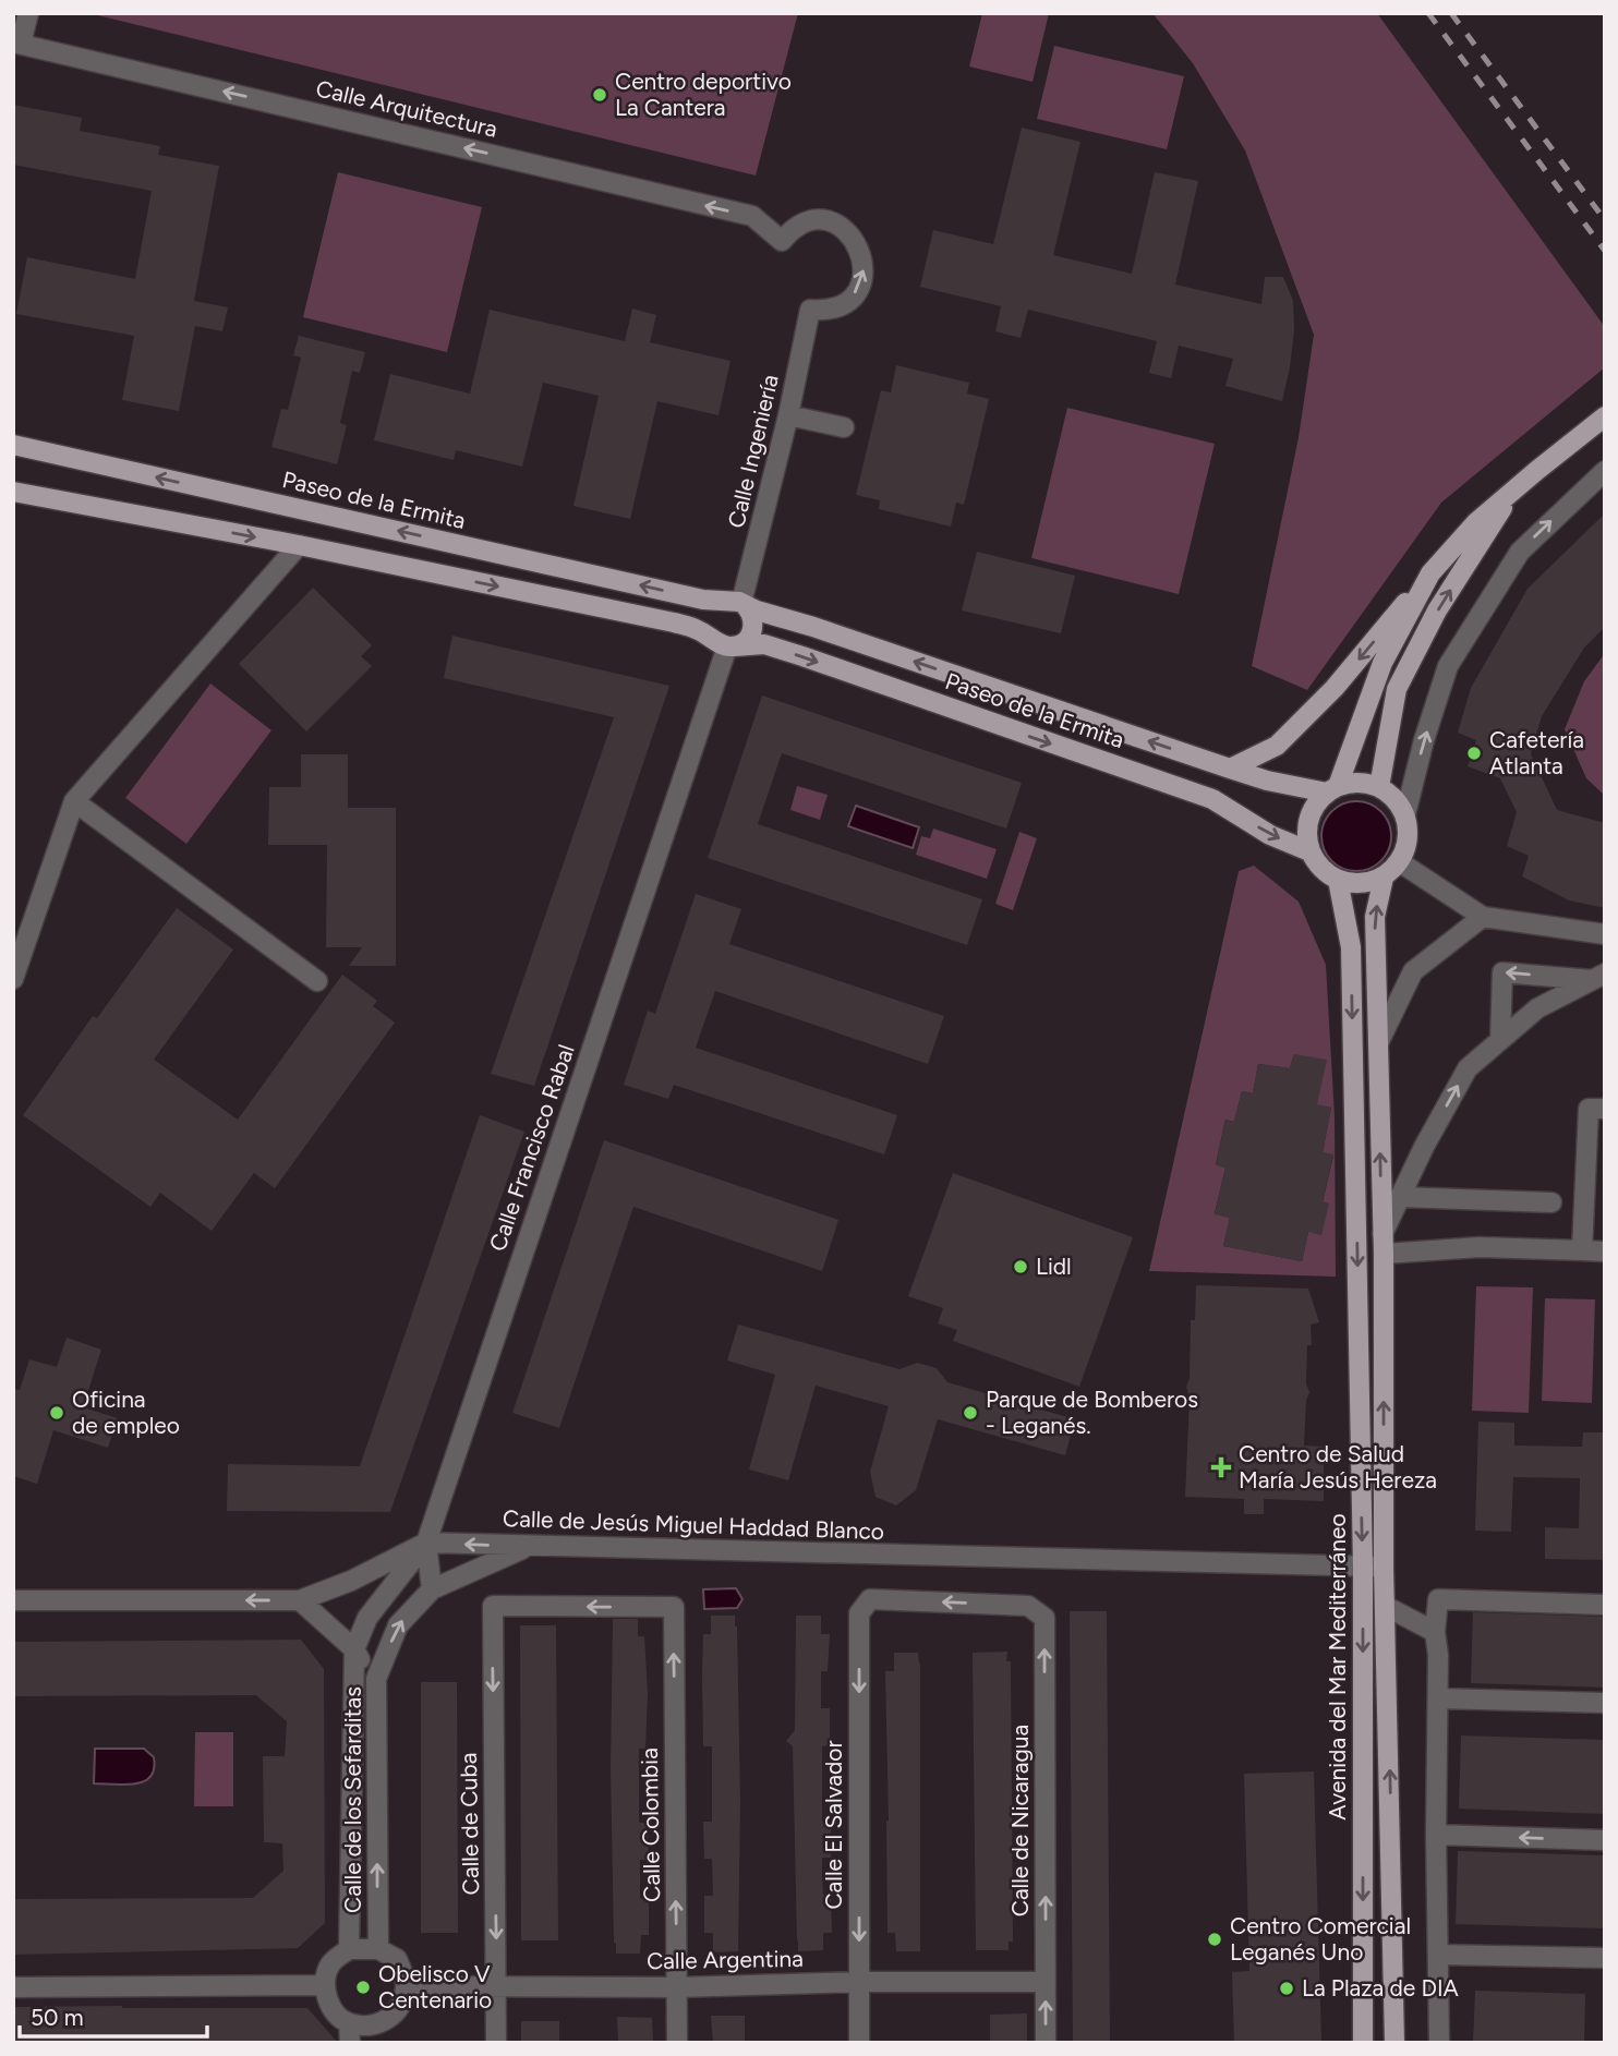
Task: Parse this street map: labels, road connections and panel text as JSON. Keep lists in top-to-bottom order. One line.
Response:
{"streets":{"main road":["Paseo de la Ermita","Avenida del Mar Mediterráneo"],"street":["Calle Arquitectura","Calle Ingeniería","Calle Francisco Rabal","Calle de Jesús Miguel Haddad Blanco","Calle de los Sefarditas","Calle de Nicaragua","Calle de Cuba","Calle Colombia","Calle El Salvador","Calle Argentina"]},"crossings":[["Calle Arquitectura","Calle Ingeniería"],["Calle Ingeniería","Paseo de la Ermita"],["Calle Ingeniería","Calle Francisco Rabal"],["Paseo de la Ermita","Calle Francisco Rabal"],["Paseo de la Ermita","Avenida del Mar Mediterráneo"],["Calle Francisco Rabal","Calle de Jesús Miguel Haddad Blanco"],["Calle Francisco Rabal","Calle de los Sefarditas"],["Calle de Jesús Miguel Haddad Blanco","Avenida del Mar Mediterráneo"],["Calle de Jesús Miguel Haddad Blanco","Calle de los Sefarditas"],["Calle de los Sefarditas","Calle Argentina"],["Calle de Nicaragua","Calle El Salvador"],["Calle de Nicaragua","Calle Argentina"],["Calle de Cuba","Calle Colombia"],["Calle de Cuba","Calle Argentina"],["Calle Colombia","Calle Argentina"],["Calle El Salvador","Calle Argentina"]],"one_way":["Calle Arquitectura","Calle de Cuba","Calle El Salvador"],"places":{"other":["Centro deportivo La Cantera","Cafetería Atlanta","Lidl","Oficina de empleo","Parque de Bomberos - Leganés.","Centro Comercial Leganés Uno","Obelisco V Centenario","La Plaza de DIA"],"health":["Centro de Salud María Jesús Hereza"]},"scale_bar":"50 m"}
